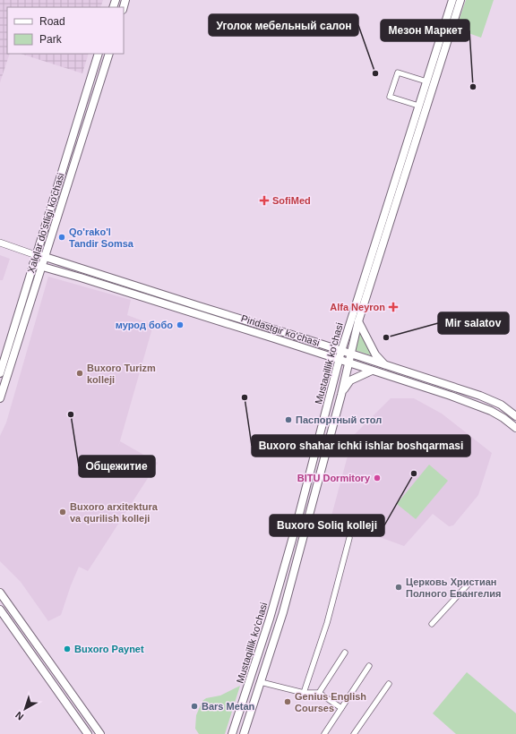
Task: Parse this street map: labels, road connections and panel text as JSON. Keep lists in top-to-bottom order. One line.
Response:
{"streets":{"main road":["Xalqlar do'stligi ko'chasi","Piridastgir ko'chasi","Mustaqillik ko'chasi"]},"crossings":[["Xalqlar do'stligi ko'chasi","Piridastgir ko'chasi"],["Piridastgir ko'chasi","Mustaqillik ko'chasi"]],"places":{"other":["Уголок мебельный салон","Мезон Маркет","Qo'rako'l Tandir Somsa","мурод бобо","Mir salatov","Buxoro Turizm kolleji","Buxoro shahar ichki ishlar boshqarmasi","Общежитие","Паспортный стол","Buxoro Soliq kolleji","BITU Dormitory","Buxoro arxitektura va qurilish kolleji","Церковь Христиан Полного Евангелия","Buxoro Paynet","Genius English Courses","Bars Metan"],"health":["SofiMed","Alfa Neyron"]},"legend":["Road","Park"],"north":"bottom left"}
